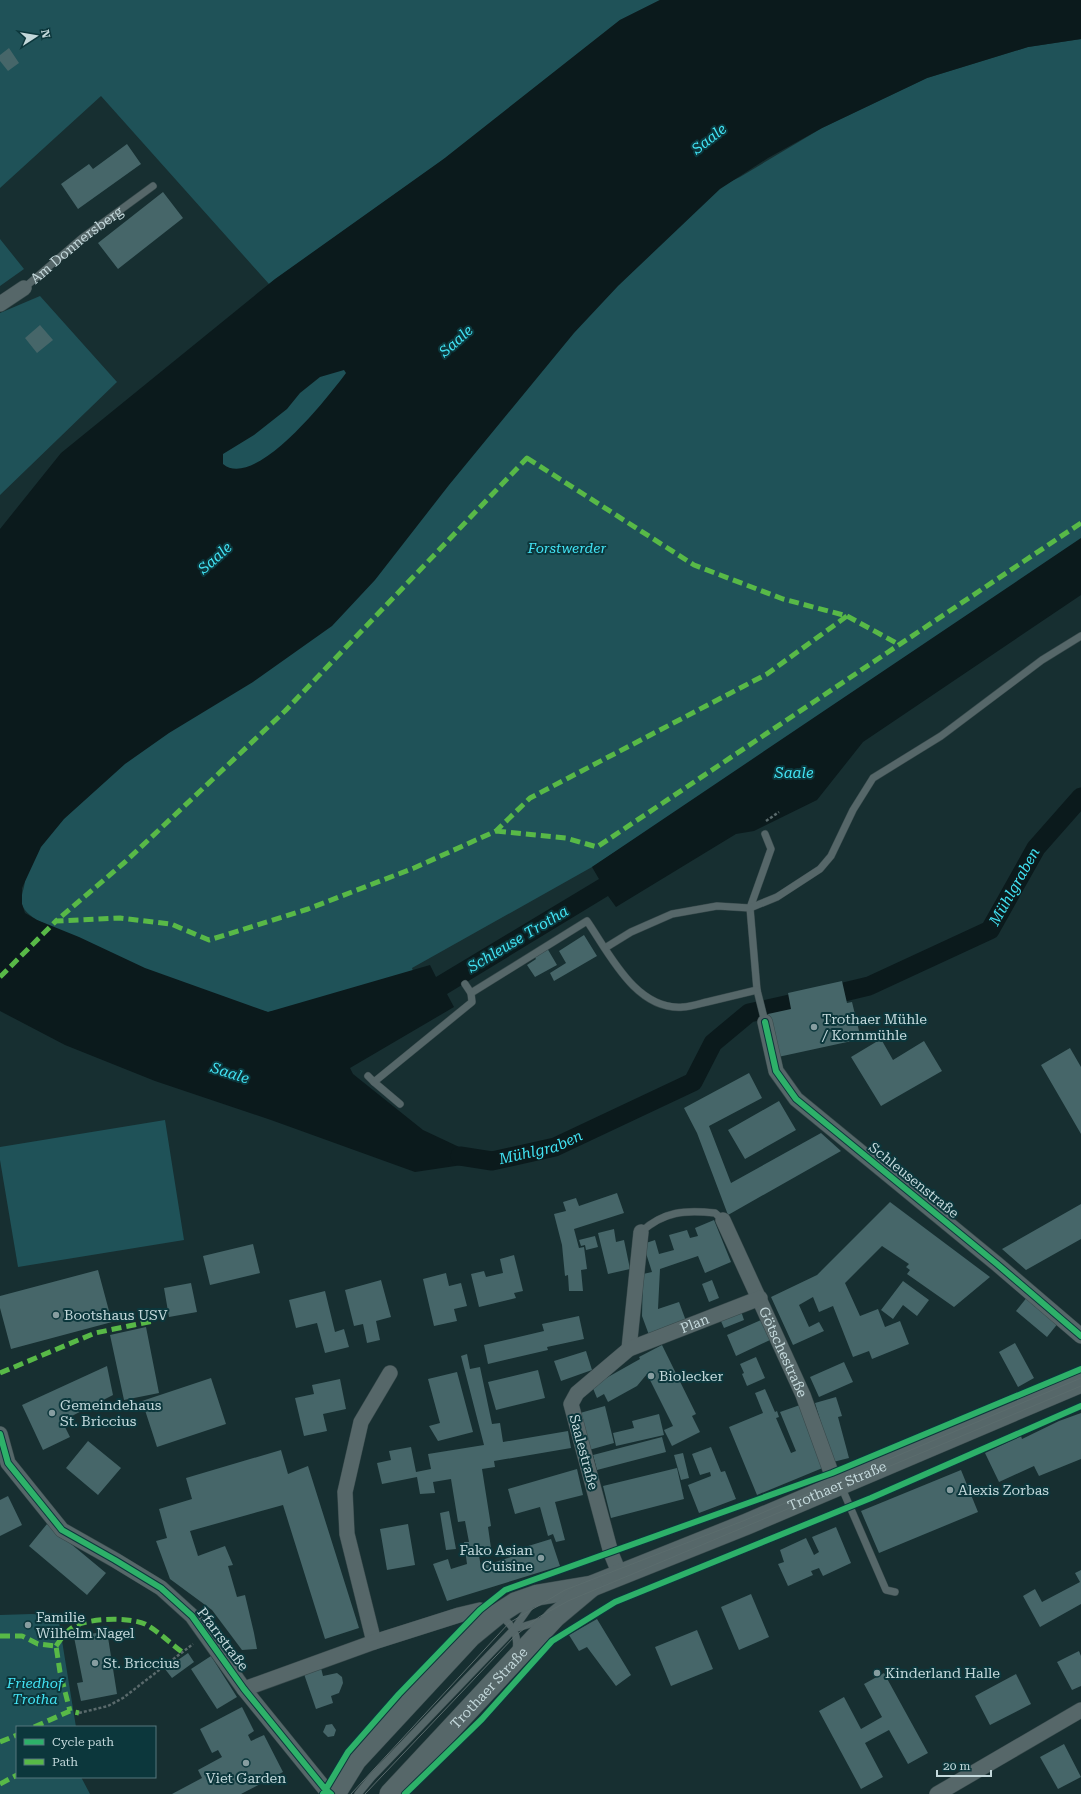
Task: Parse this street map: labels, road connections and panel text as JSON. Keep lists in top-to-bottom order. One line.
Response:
{"streets":{"main road":["Trothaer Straße"],"street":["Am Donnersberg","Schleusenstraße","Plan","Götschestraße","Saalestraße","Pfarrstraße"]},"crossings":[["Plan","Götschestraße"],["Plan","Saalestraße"],["Götschestraße","Trothaer Straße"],["Saalestraße","Trothaer Straße"]],"water":["Saale","Mühlgraben","Schleuse Trotha"],"parks":["Forstwerder","Friedhof Trotha"],"places":["Trothaer Mühle / Kornmühle","Bootshaus USV","Biolecker","Gemeindehaus St. Briccius","Alexis Zorbas","Fako Asian Cuisine","Familie Wilhelm Nagel","St. Briccius","Kinderland Halle","Viet Garden"],"legend":["Cycle path","Path"],"scale_bar":"20 m","north":"right"}
